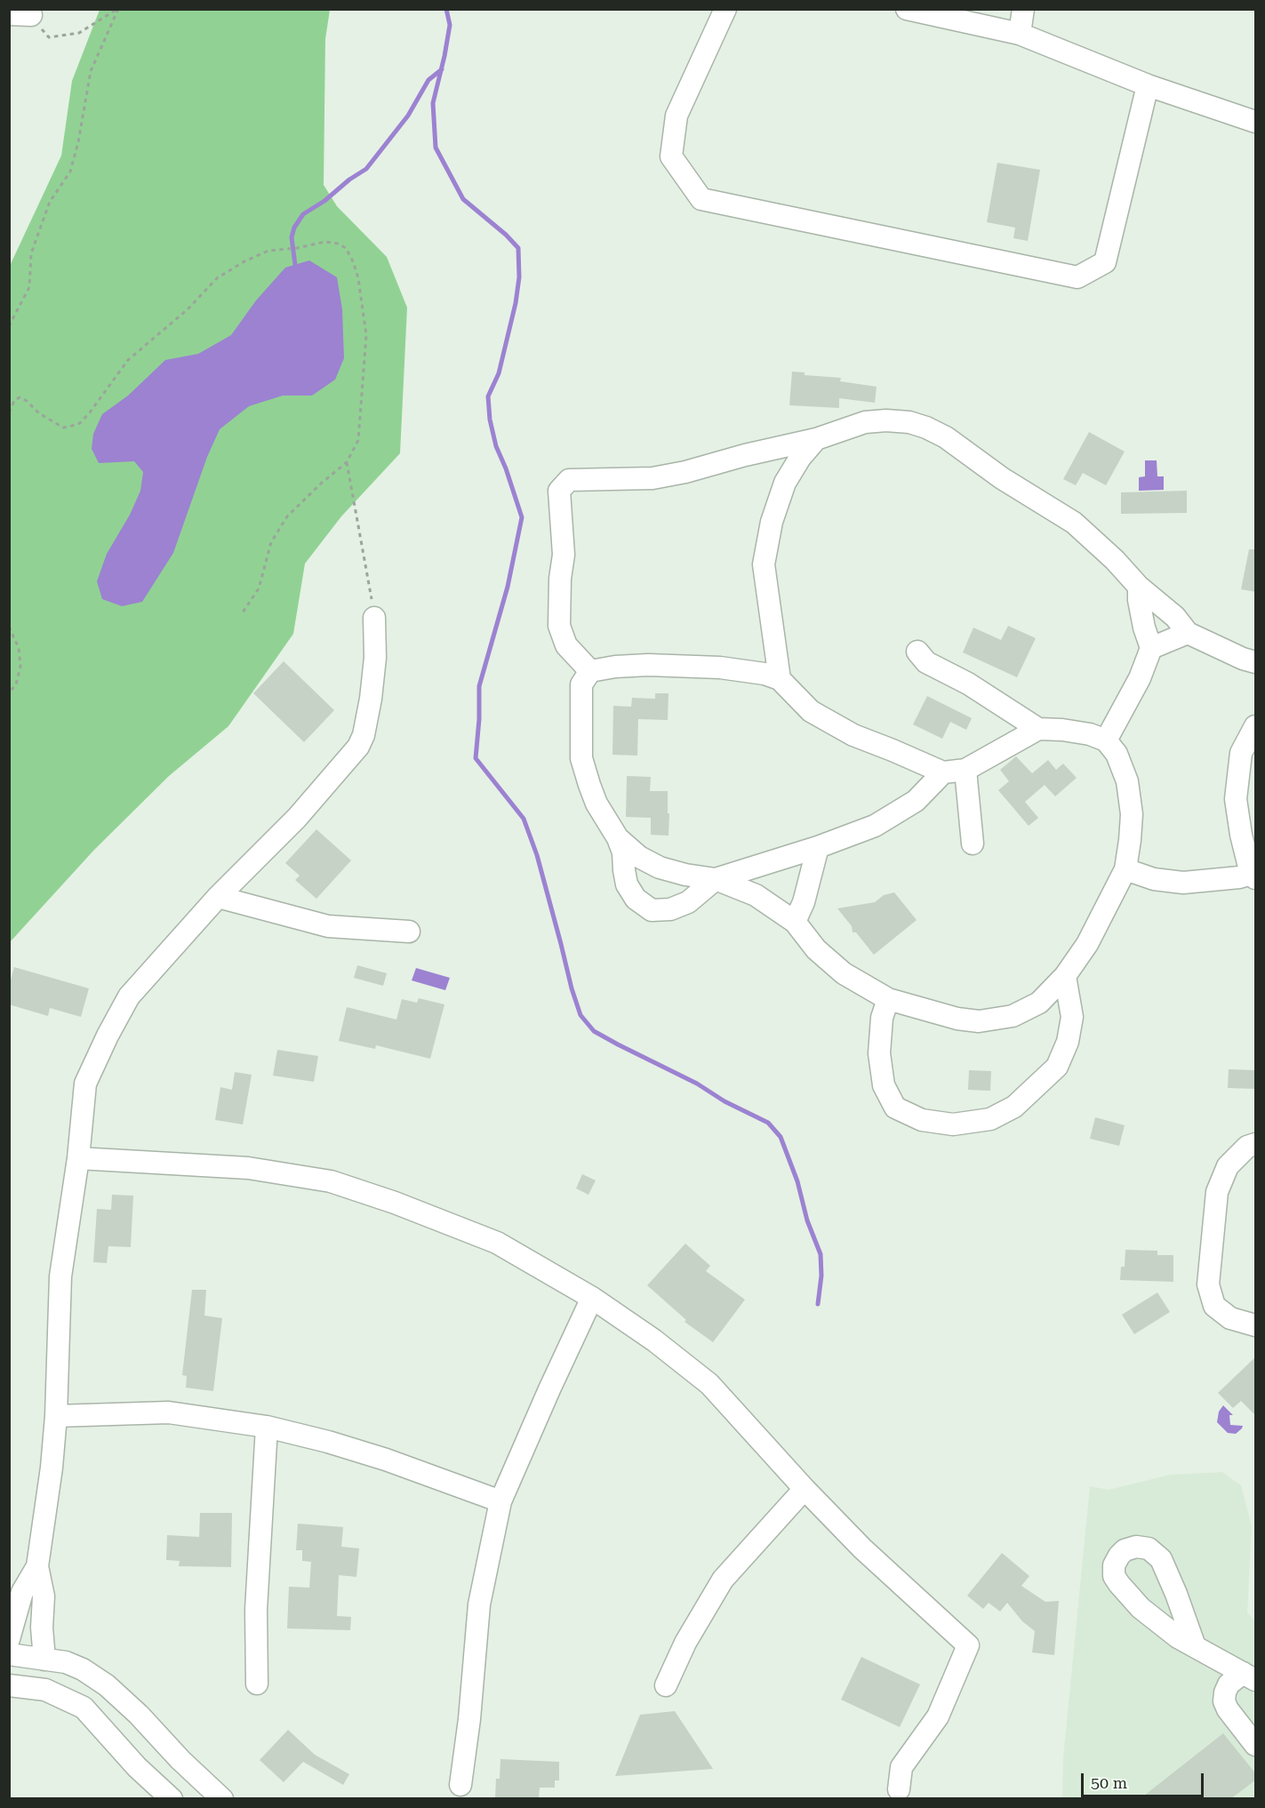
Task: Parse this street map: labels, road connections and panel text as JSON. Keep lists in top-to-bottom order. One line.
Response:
{"scale_bar":"50 m"}
